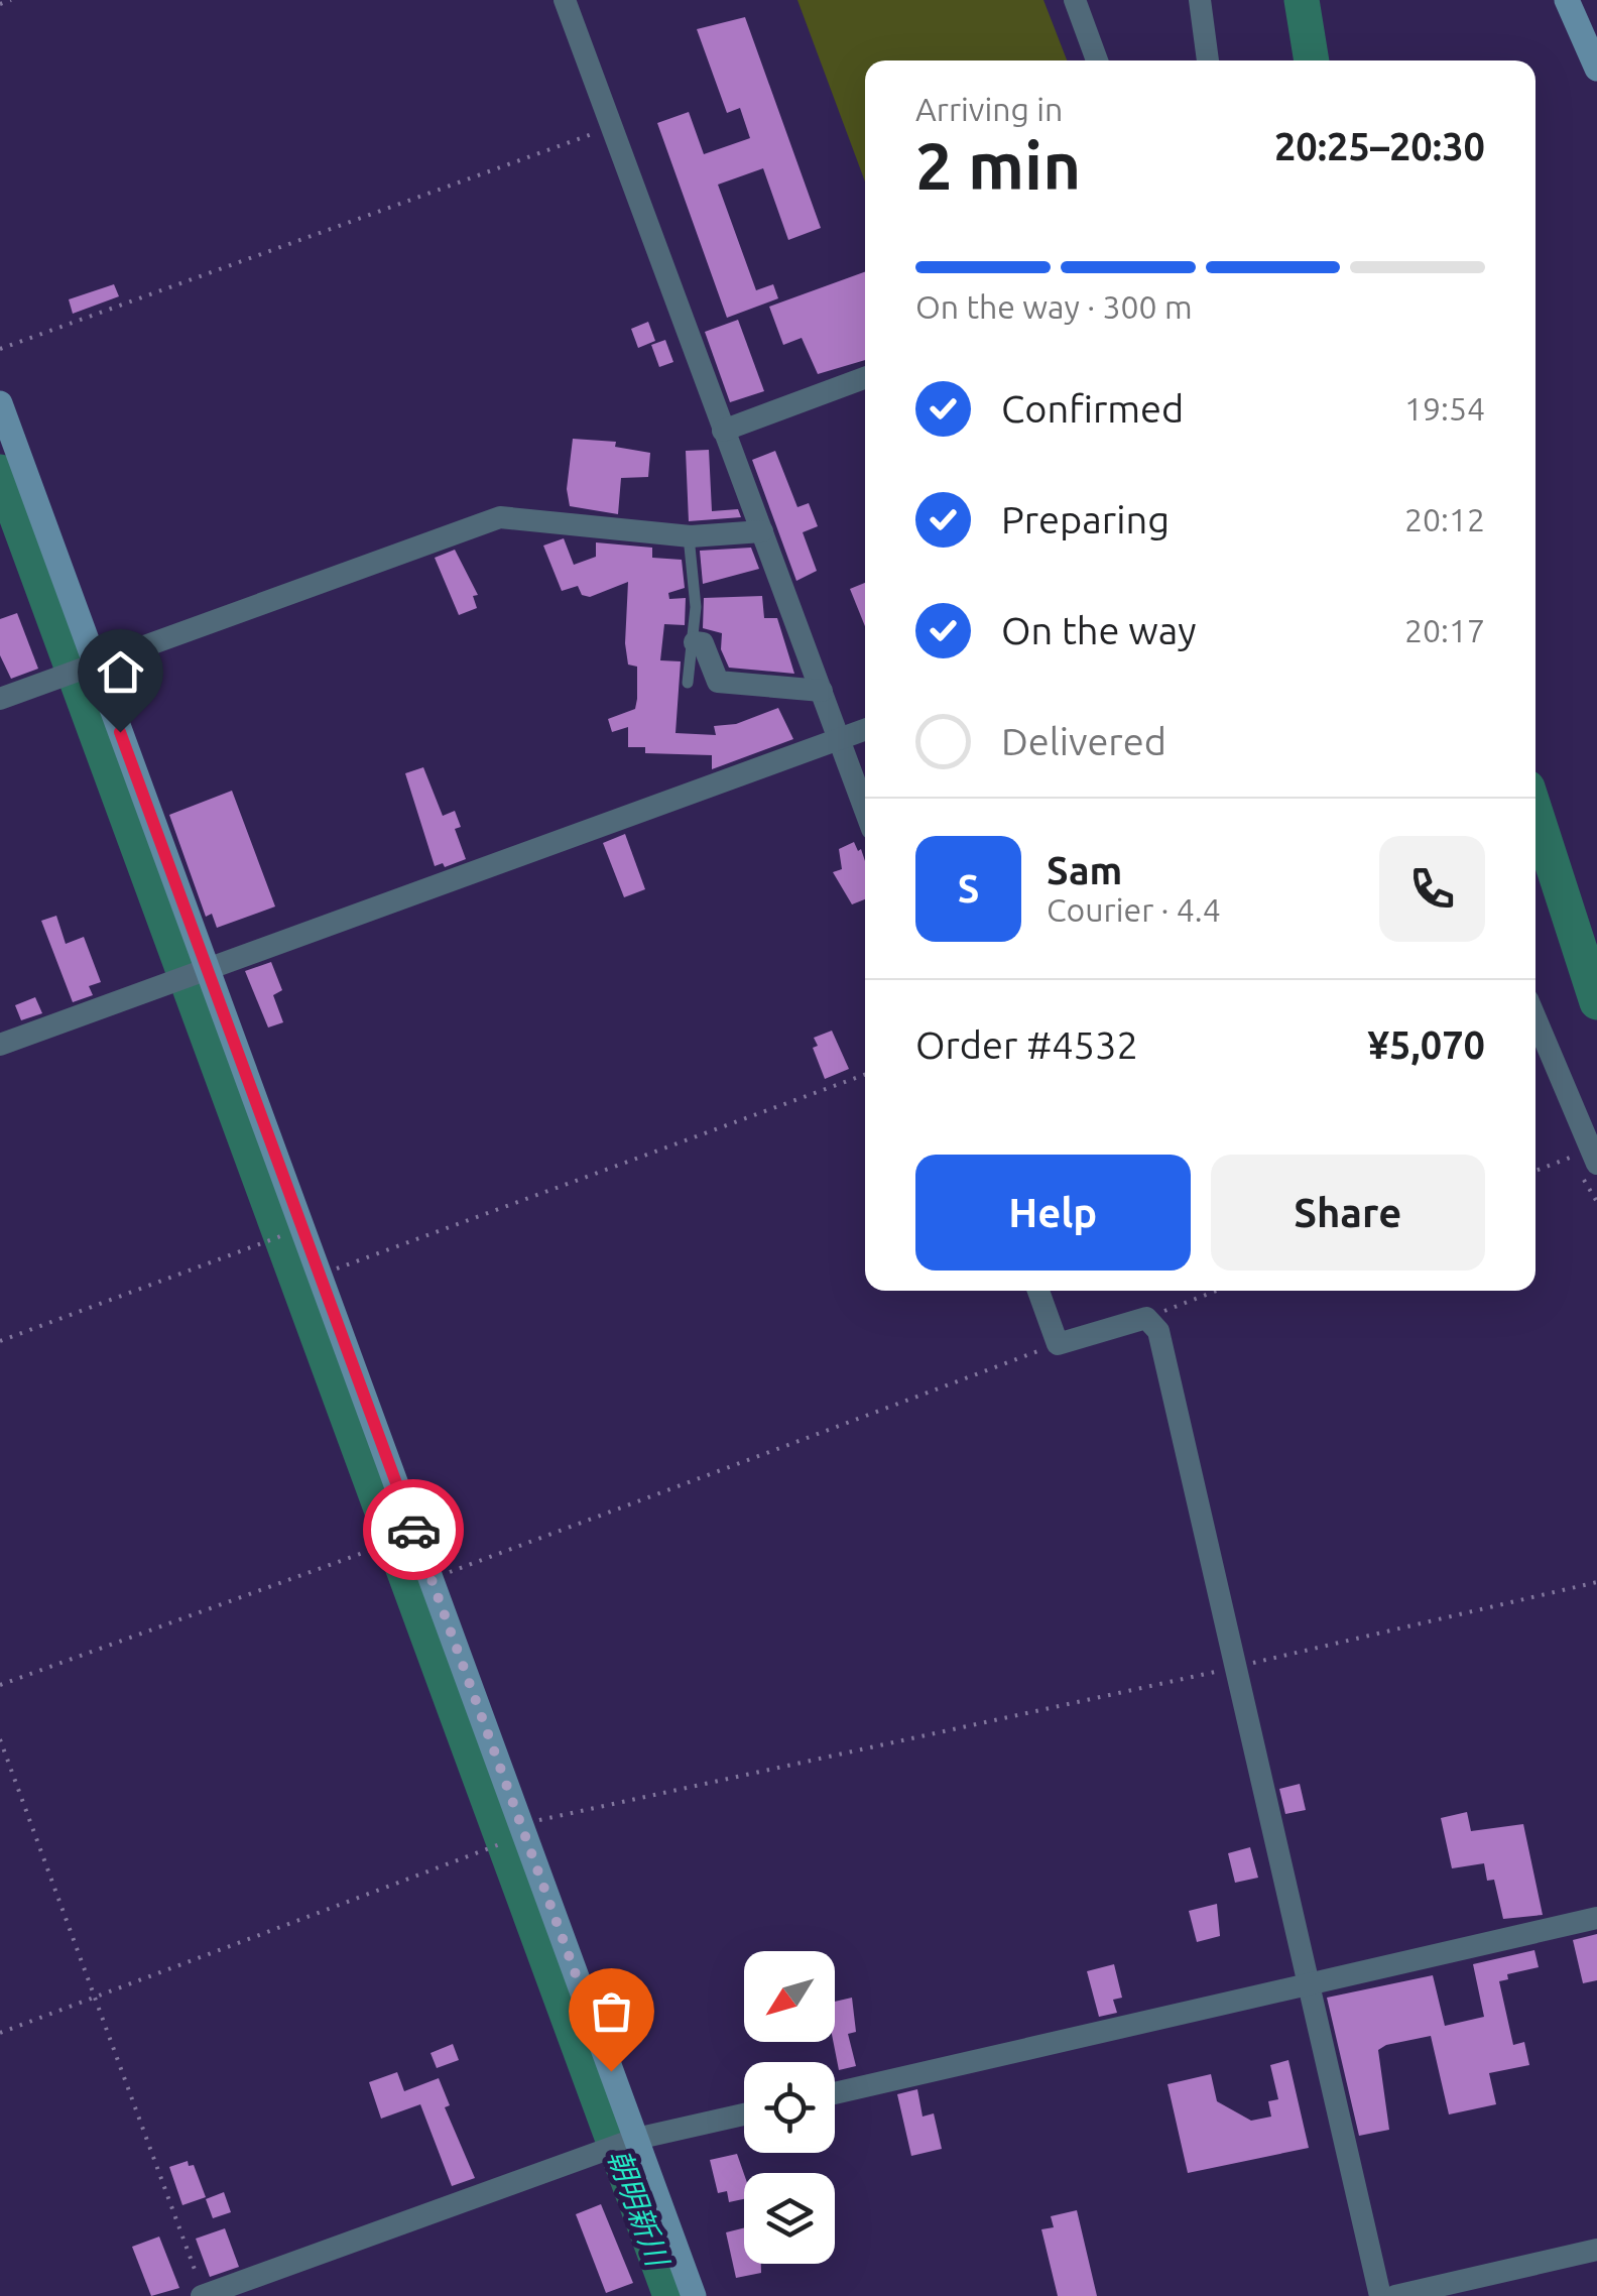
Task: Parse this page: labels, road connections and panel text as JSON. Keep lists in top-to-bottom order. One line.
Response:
{"water":["朝明新川"],"north":"bottom left","page":{"heading":["2 min","Arriving in","20:25–20:30"],"panel":["Sam","Courier · 4.4","Order #4532","¥5,070"],"bar":"On the way · 300 m","list":[["Confirmed","19:54"],["Preparing","20:12"],["On the way","20:17"],"Delivered"],"round":"S","buttons":["Help","Share"]}}
